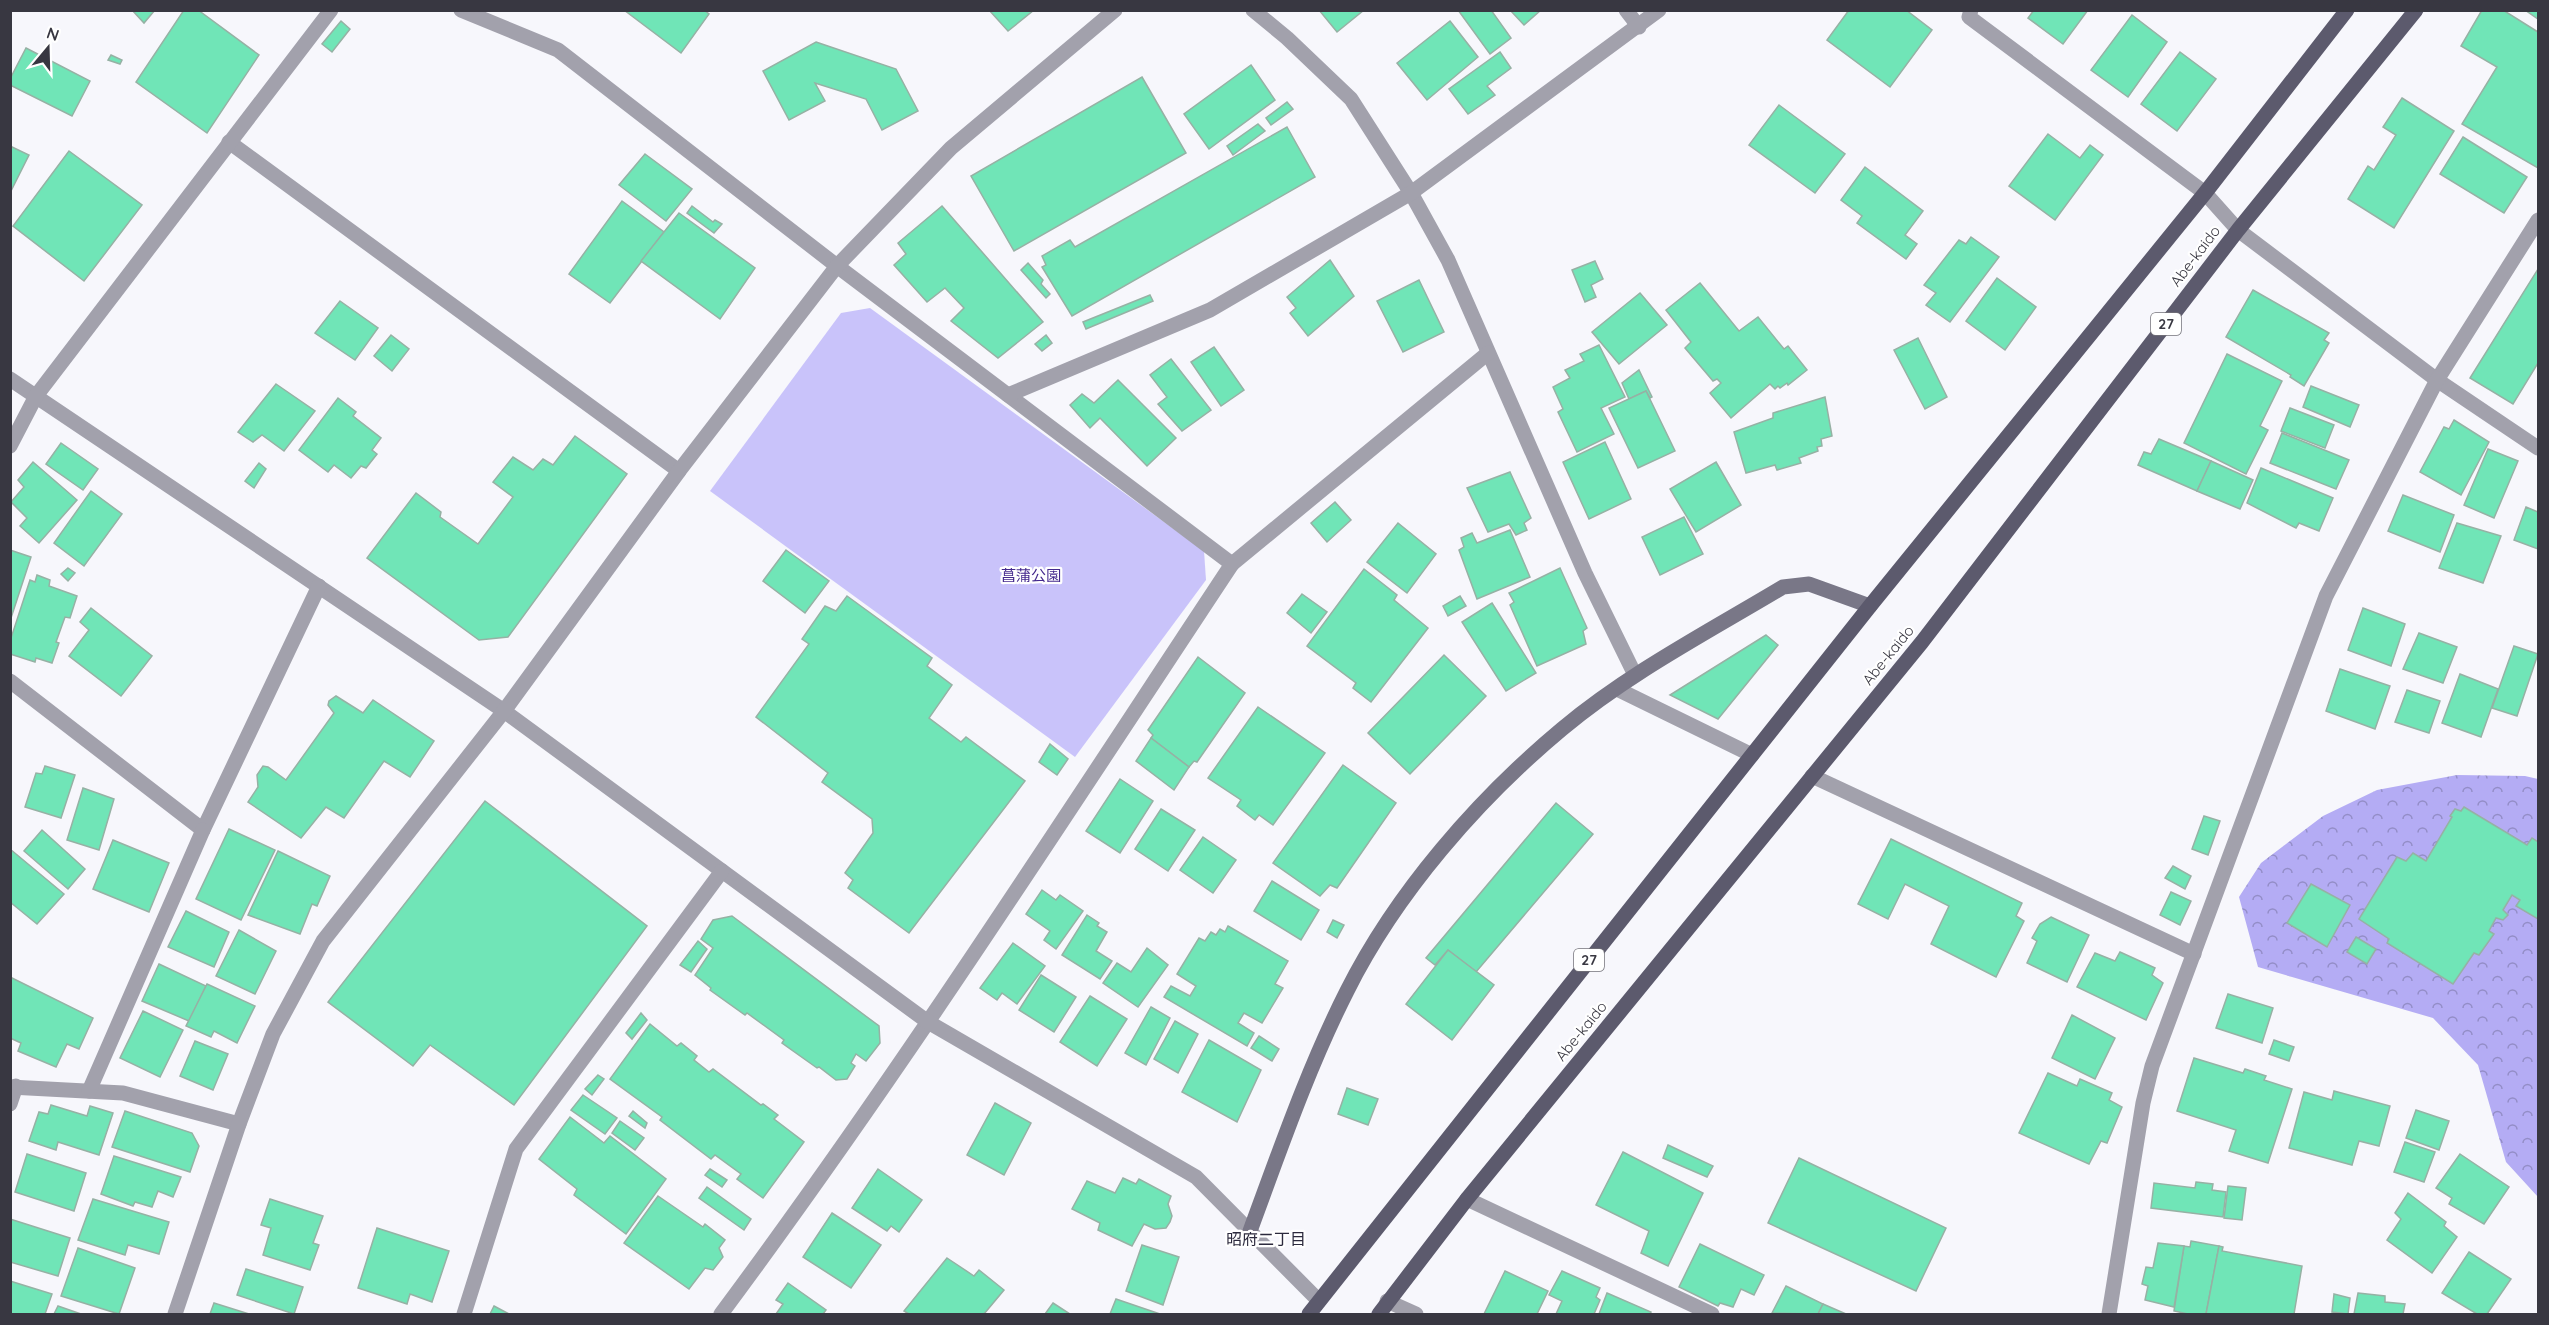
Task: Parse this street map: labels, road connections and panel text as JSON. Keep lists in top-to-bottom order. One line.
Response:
{"streets":{"main road":["Abe-kaido","27"]},"districts":["昭府二丁目"],"parks":["菖蒲公園"],"north":"top"}
